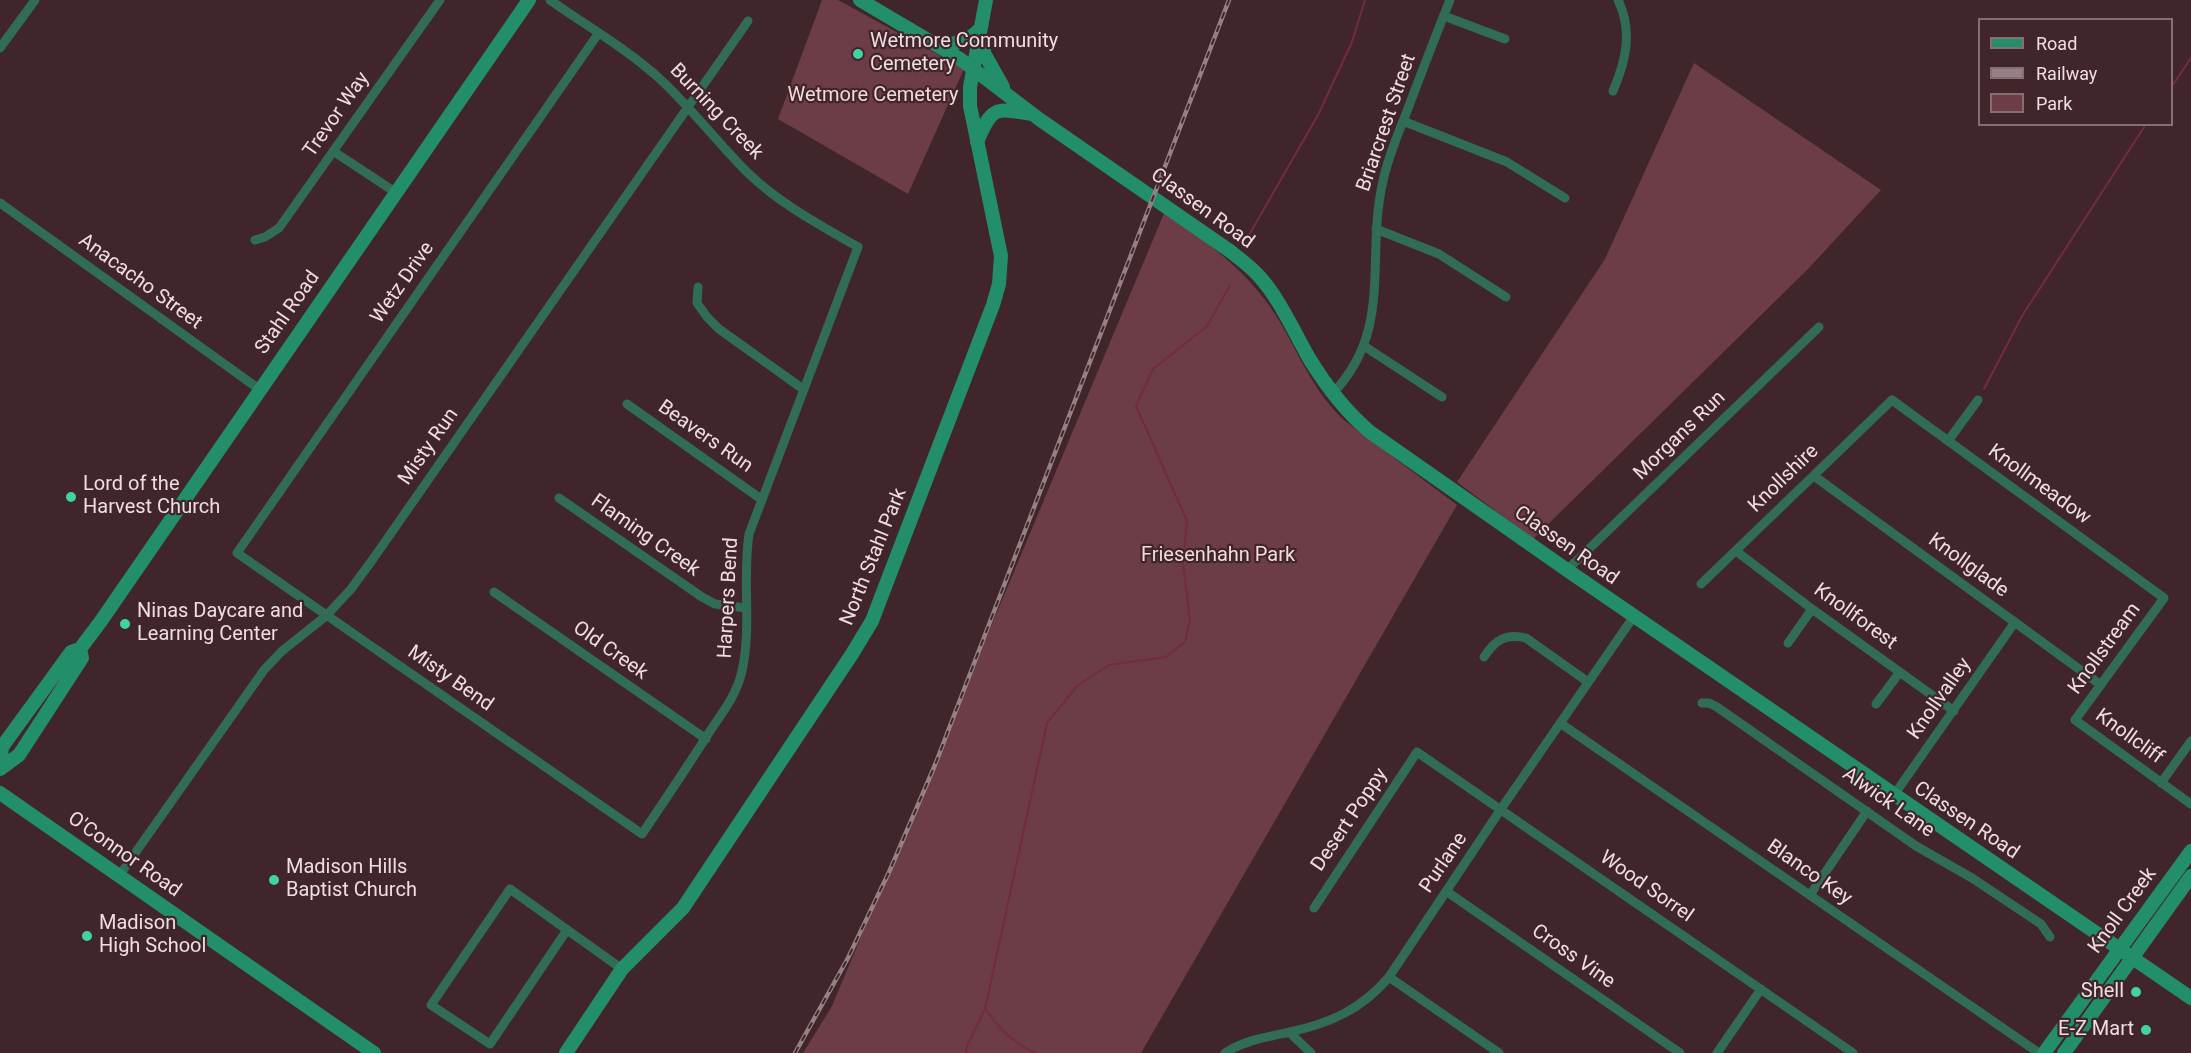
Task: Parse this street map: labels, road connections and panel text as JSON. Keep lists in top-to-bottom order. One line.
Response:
{"streets":{"street":["Burning Creek","Trevor Way","Briarcrest Street","Classen Road","Anacacho Street","Wetz Drive","Stahl Road","Morgans Run","Beavers Run","Misty Run","Knollshire","Knollmeadow","Flaming Creek","North Stahl Park","Knollglade","Harpers Bend","Knollforest","Knollstream","Old Creek","Misty Bend","Knollvalley","Knollcliff","Alwick Lane","Desert Poppy","O'Connor Road","Purlane","Blanco Key","Wood Sorrel","Knoll Creek","Cross Vine"]},"crossings":[["Burning Creek","Wetz Drive"],["Burning Creek","Misty Run"],["Burning Creek","Harpers Bend"],["Briarcrest Street","Classen Road"],["Classen Road","Morgans Run"],["Classen Road","North Stahl Park"],["Classen Road","Knollvalley"],["Classen Road","Purlane"],["Classen Road","Knoll Creek"],["Anacacho Street","Stahl Road"],["Wetz Drive","Misty Bend"],["Beavers Run","Harpers Bend"],["Misty Run","Misty Bend"],["Misty Run","O'Connor Road"],["Knollshire","Knollmeadow"],["Knollshire","Knollglade"],["Knollshire","Knollforest"],["Knollmeadow","Knollstream"],["Flaming Creek","Harpers Bend"],["Knollglade","Knollstream"],["Knollglade","Knollvalley"],["Harpers Bend","Old Creek"],["Harpers Bend","Misty Bend"],["Knollforest","Knollvalley"],["Knollstream","Knollcliff"],["Desert Poppy","Wood Sorrel"],["Purlane","Blanco Key"],["Purlane","Wood Sorrel"],["Purlane","Cross Vine"]],"parks":["Wetmore Cemetery","Friesenhahn Park"],"places":["Wetmore Community Cemetery","Lord of the Harvest Church","Ninas Daycare and Learning Center","Madison Hills Baptist Church","Madison High School","Shell","E-Z Mart"],"legend":["Road","Railway","Park"]}
